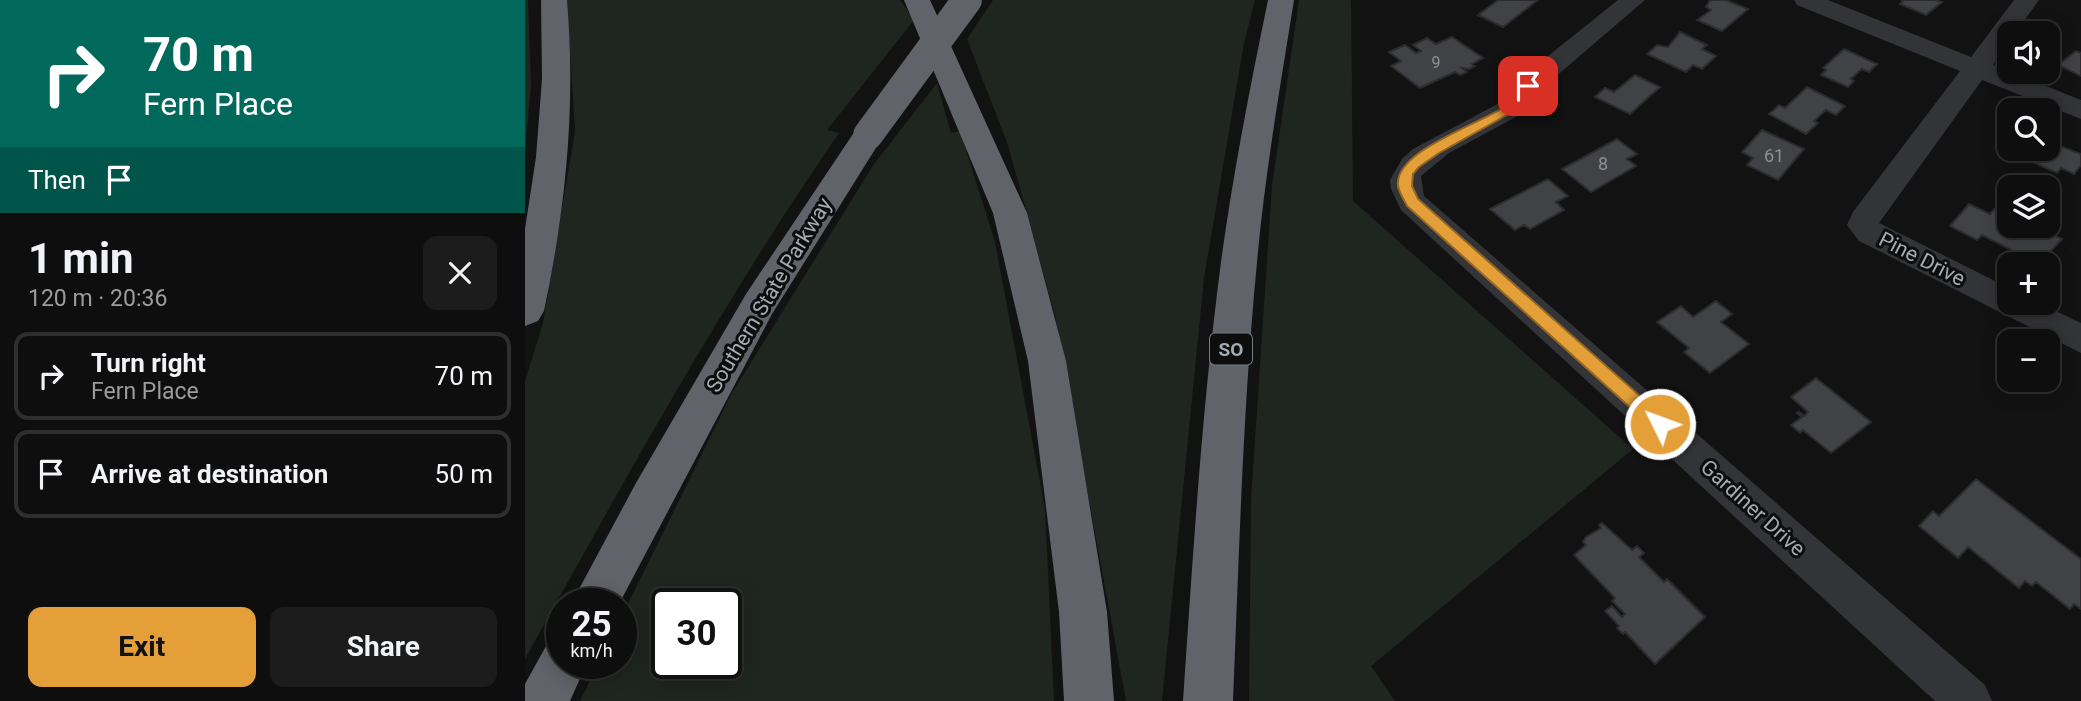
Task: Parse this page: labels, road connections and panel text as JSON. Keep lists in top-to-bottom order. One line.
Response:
{"streets":{"highway":["Southern State Parkway","SO"],"street":["Pine Drive","Gardiner Drive"]},"house_numbers":["9","61","8"],"page":{"turn":["70 m","Fern Place"],"map_buttons":["+","−"],"then":"Then","heading":["1 min","120 m · 20:36"],"list":[{"name":"Turn right","note":"Fern Place","value":"70 m"},{"name":"Arrive at destination","value":"50 m"}],"speed":"25 km/h","limit":"30","buttons":["Exit","Share"]}}
